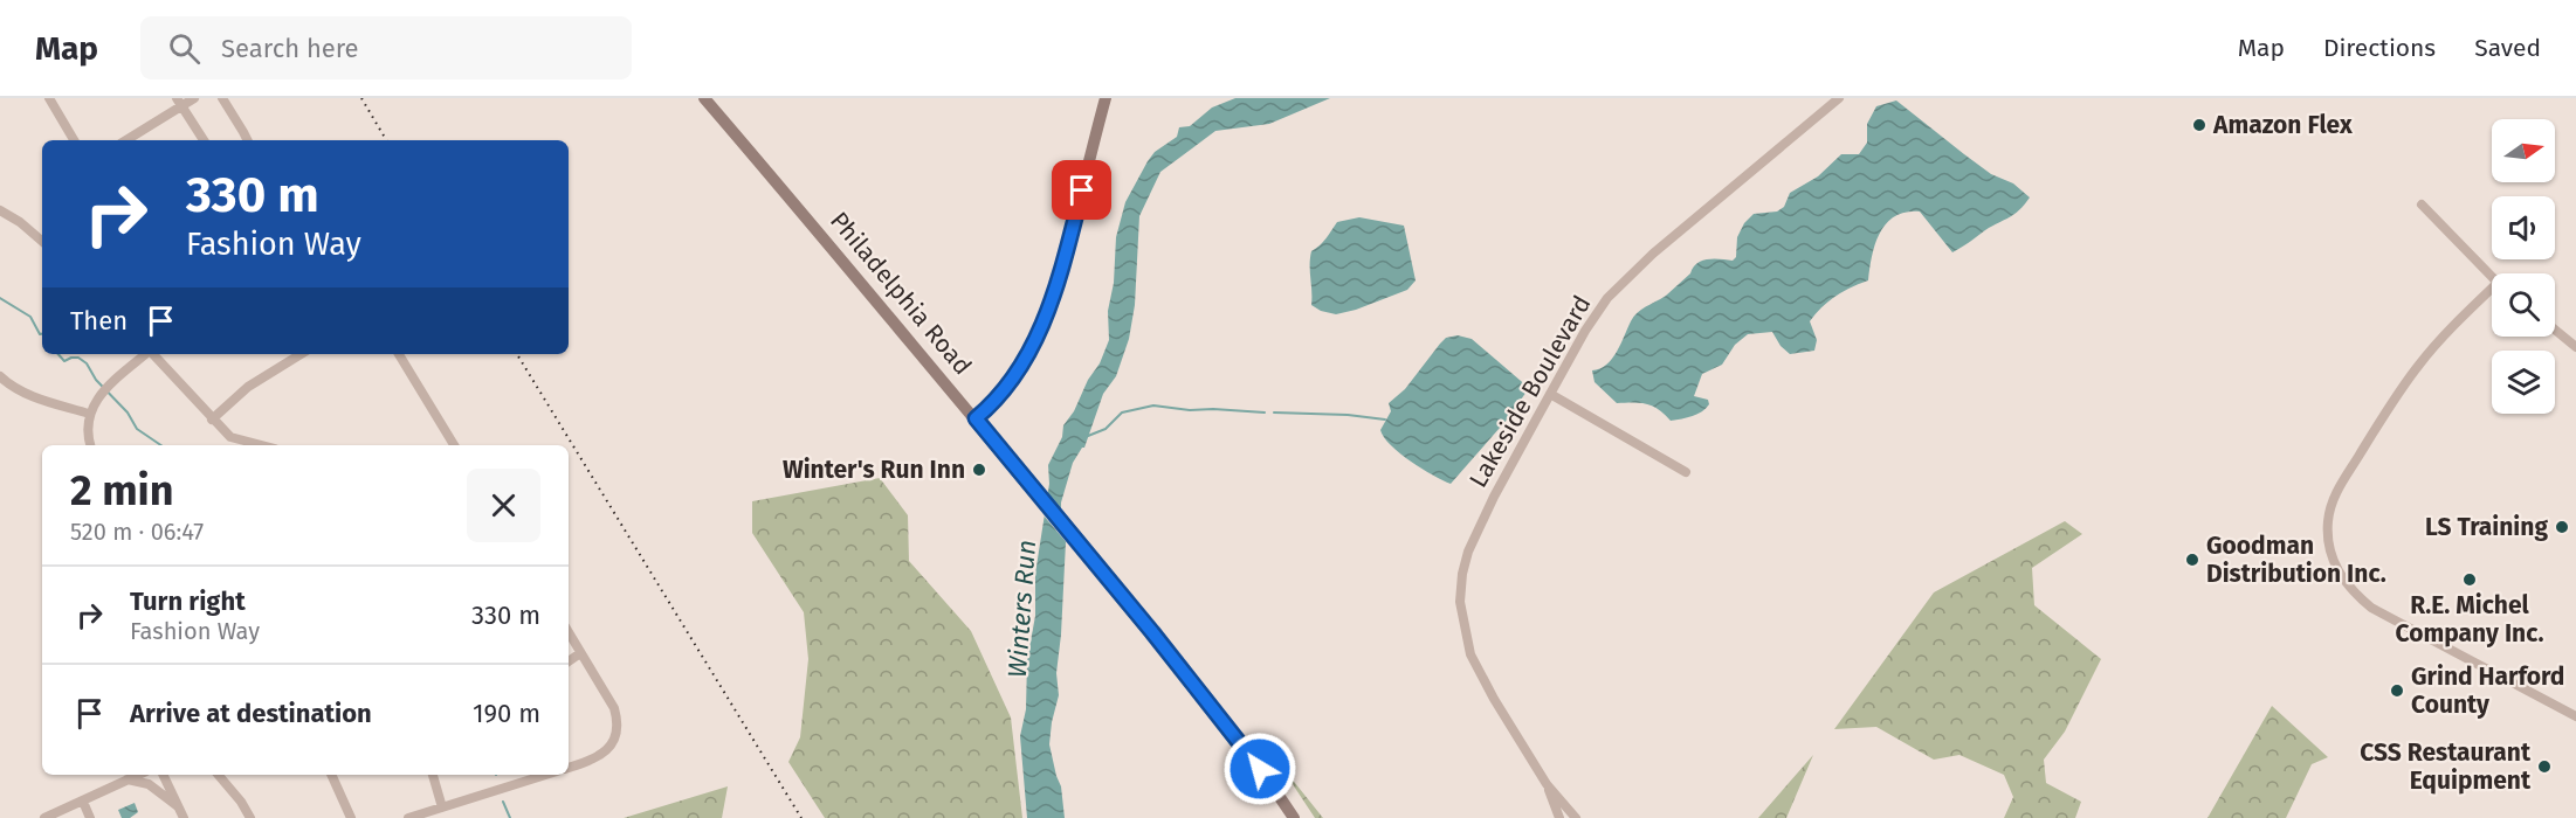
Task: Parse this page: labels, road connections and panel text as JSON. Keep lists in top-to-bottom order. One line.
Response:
{"streets":{"main road":["Philadelphia Road"],"street":["Lakeside Boulevard"]},"water":["Winters Run"],"places":["Amazon Flex","Winter's Run Inn","LS Training","Goodman Distribution Inc.","R.E. Michel Company Inc.","Grind Harford County","CSS Restaurant Equipment"],"north":"right","page":{"header":"Map","search":"Search here","nav":["Map","Directions","Saved"],"turn":["330 m","Fashion Way"],"then":"Then","heading":["2 min","520 m · 06:47"],"list":[{"name":"Turn right","note":"Fashion Way","value":"330 m"},{"name":"Arrive at destination","value":"190 m"}]}}
